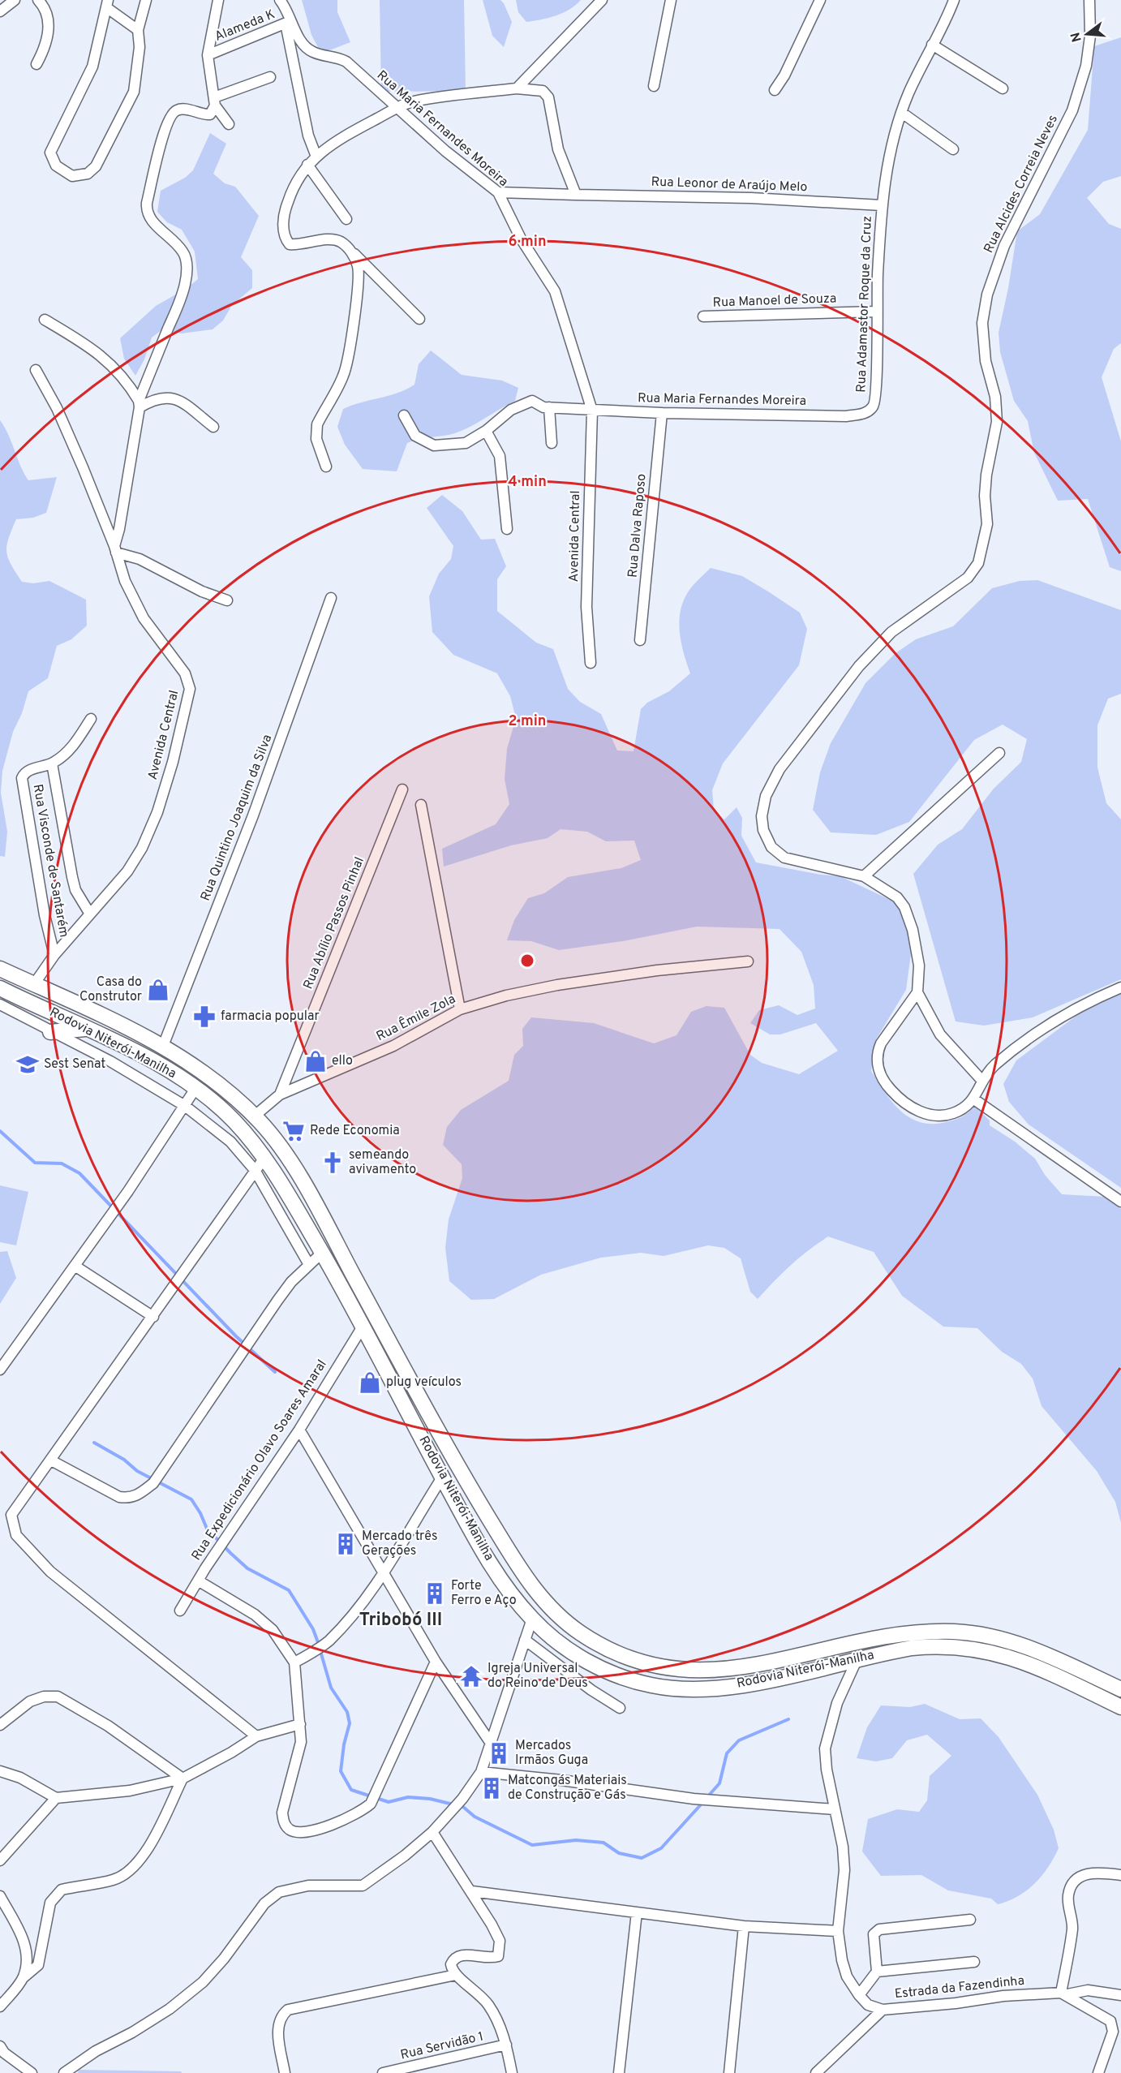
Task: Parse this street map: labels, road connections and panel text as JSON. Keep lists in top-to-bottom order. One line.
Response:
{"streets":{"highway":["Rodovia Niterói-Manilha"],"street":["Alameda K","Rua Maria Fernandes Moreira","Rua Alcides Correia Neves","Rua Leonor de Araújo Melo","Rua Manoel de Souza","Rua Adamastor Roque da Cruz","Rua Dalva Raposo","Avenida Central","Rua Quintino Joaquim da Silva","Rua Visconde de Santarém","Rua Abílio Passos Pinhal","Rua Êmile Zola","Rua Expedicionário Olavo Soares Amaral","Estrada da Fazendinha","Rua Servidão 1"]},"crossings":[["Alameda K","Rua Maria Fernandes Moreira"],["Rua Maria Fernandes Moreira","Rua Leonor de Araújo Melo"],["Rua Maria Fernandes Moreira","Rua Adamastor Roque da Cruz"],["Rua Maria Fernandes Moreira","Rua Dalva Raposo"],["Rua Maria Fernandes Moreira","Avenida Central"],["Rua Leonor de Araújo Melo","Rua Adamastor Roque da Cruz"],["Rua Manoel de Souza","Rua Adamastor Roque da Cruz"],["Avenida Central","Rua Visconde de Santarém"],["Avenida Central","Rodovia Niterói-Manilha"],["Rua Quintino Joaquim da Silva","Rodovia Niterói-Manilha"],["Rua Abílio Passos Pinhal","Rua Êmile Zola"],["Rua Êmile Zola","Rodovia Niterói-Manilha"],["Rodovia Niterói-Manilha","Rua Expedicionário Olavo Soares Amaral"],["Rodovia Niterói-Manilha","Estrada da Fazendinha"]],"districts":["Tribobó III"],"places":{"shop":["Casa do Construtor","ello","plug veículos"],"pharmacy":["farmacia popular"],"school or university":["Sest Senat"],"supermarket":["Rede Economia"],"church":["semeando avivamento"],"building":["Mercado três Gerações","Forte Ferro e Aço","Mercados Irmãos Guga","Matcongás Materiais de Construção e Gás"],"temple":["Igreja Universal do Reino de Deus"]},"north":"left","rings":["6 min","4 min","2 min"]}
